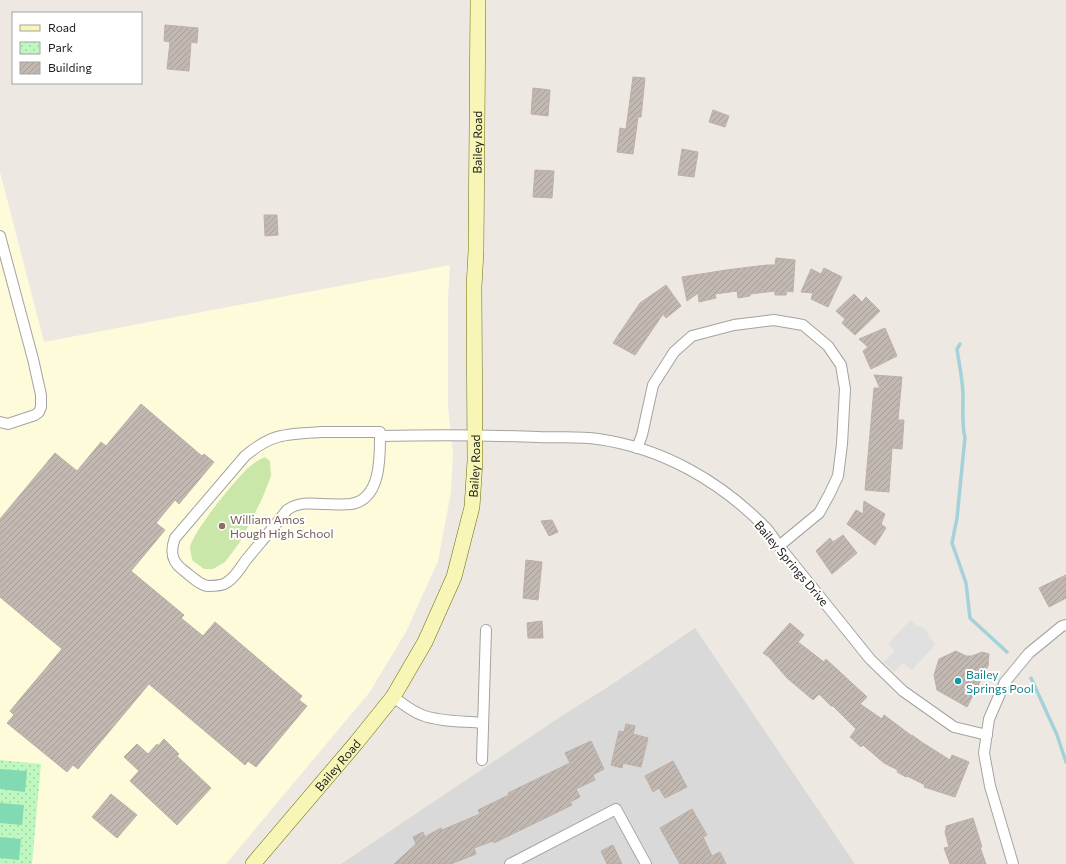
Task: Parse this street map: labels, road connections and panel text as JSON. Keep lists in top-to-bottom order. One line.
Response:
{"streets":{"street":["Bailey Road","Bailey Springs Drive"]},"crossings":[["Bailey Road","Bailey Springs Drive"]],"places":["William Amos Hough High School","Bailey Springs Pool"],"legend":["Road","Park","Building"]}
